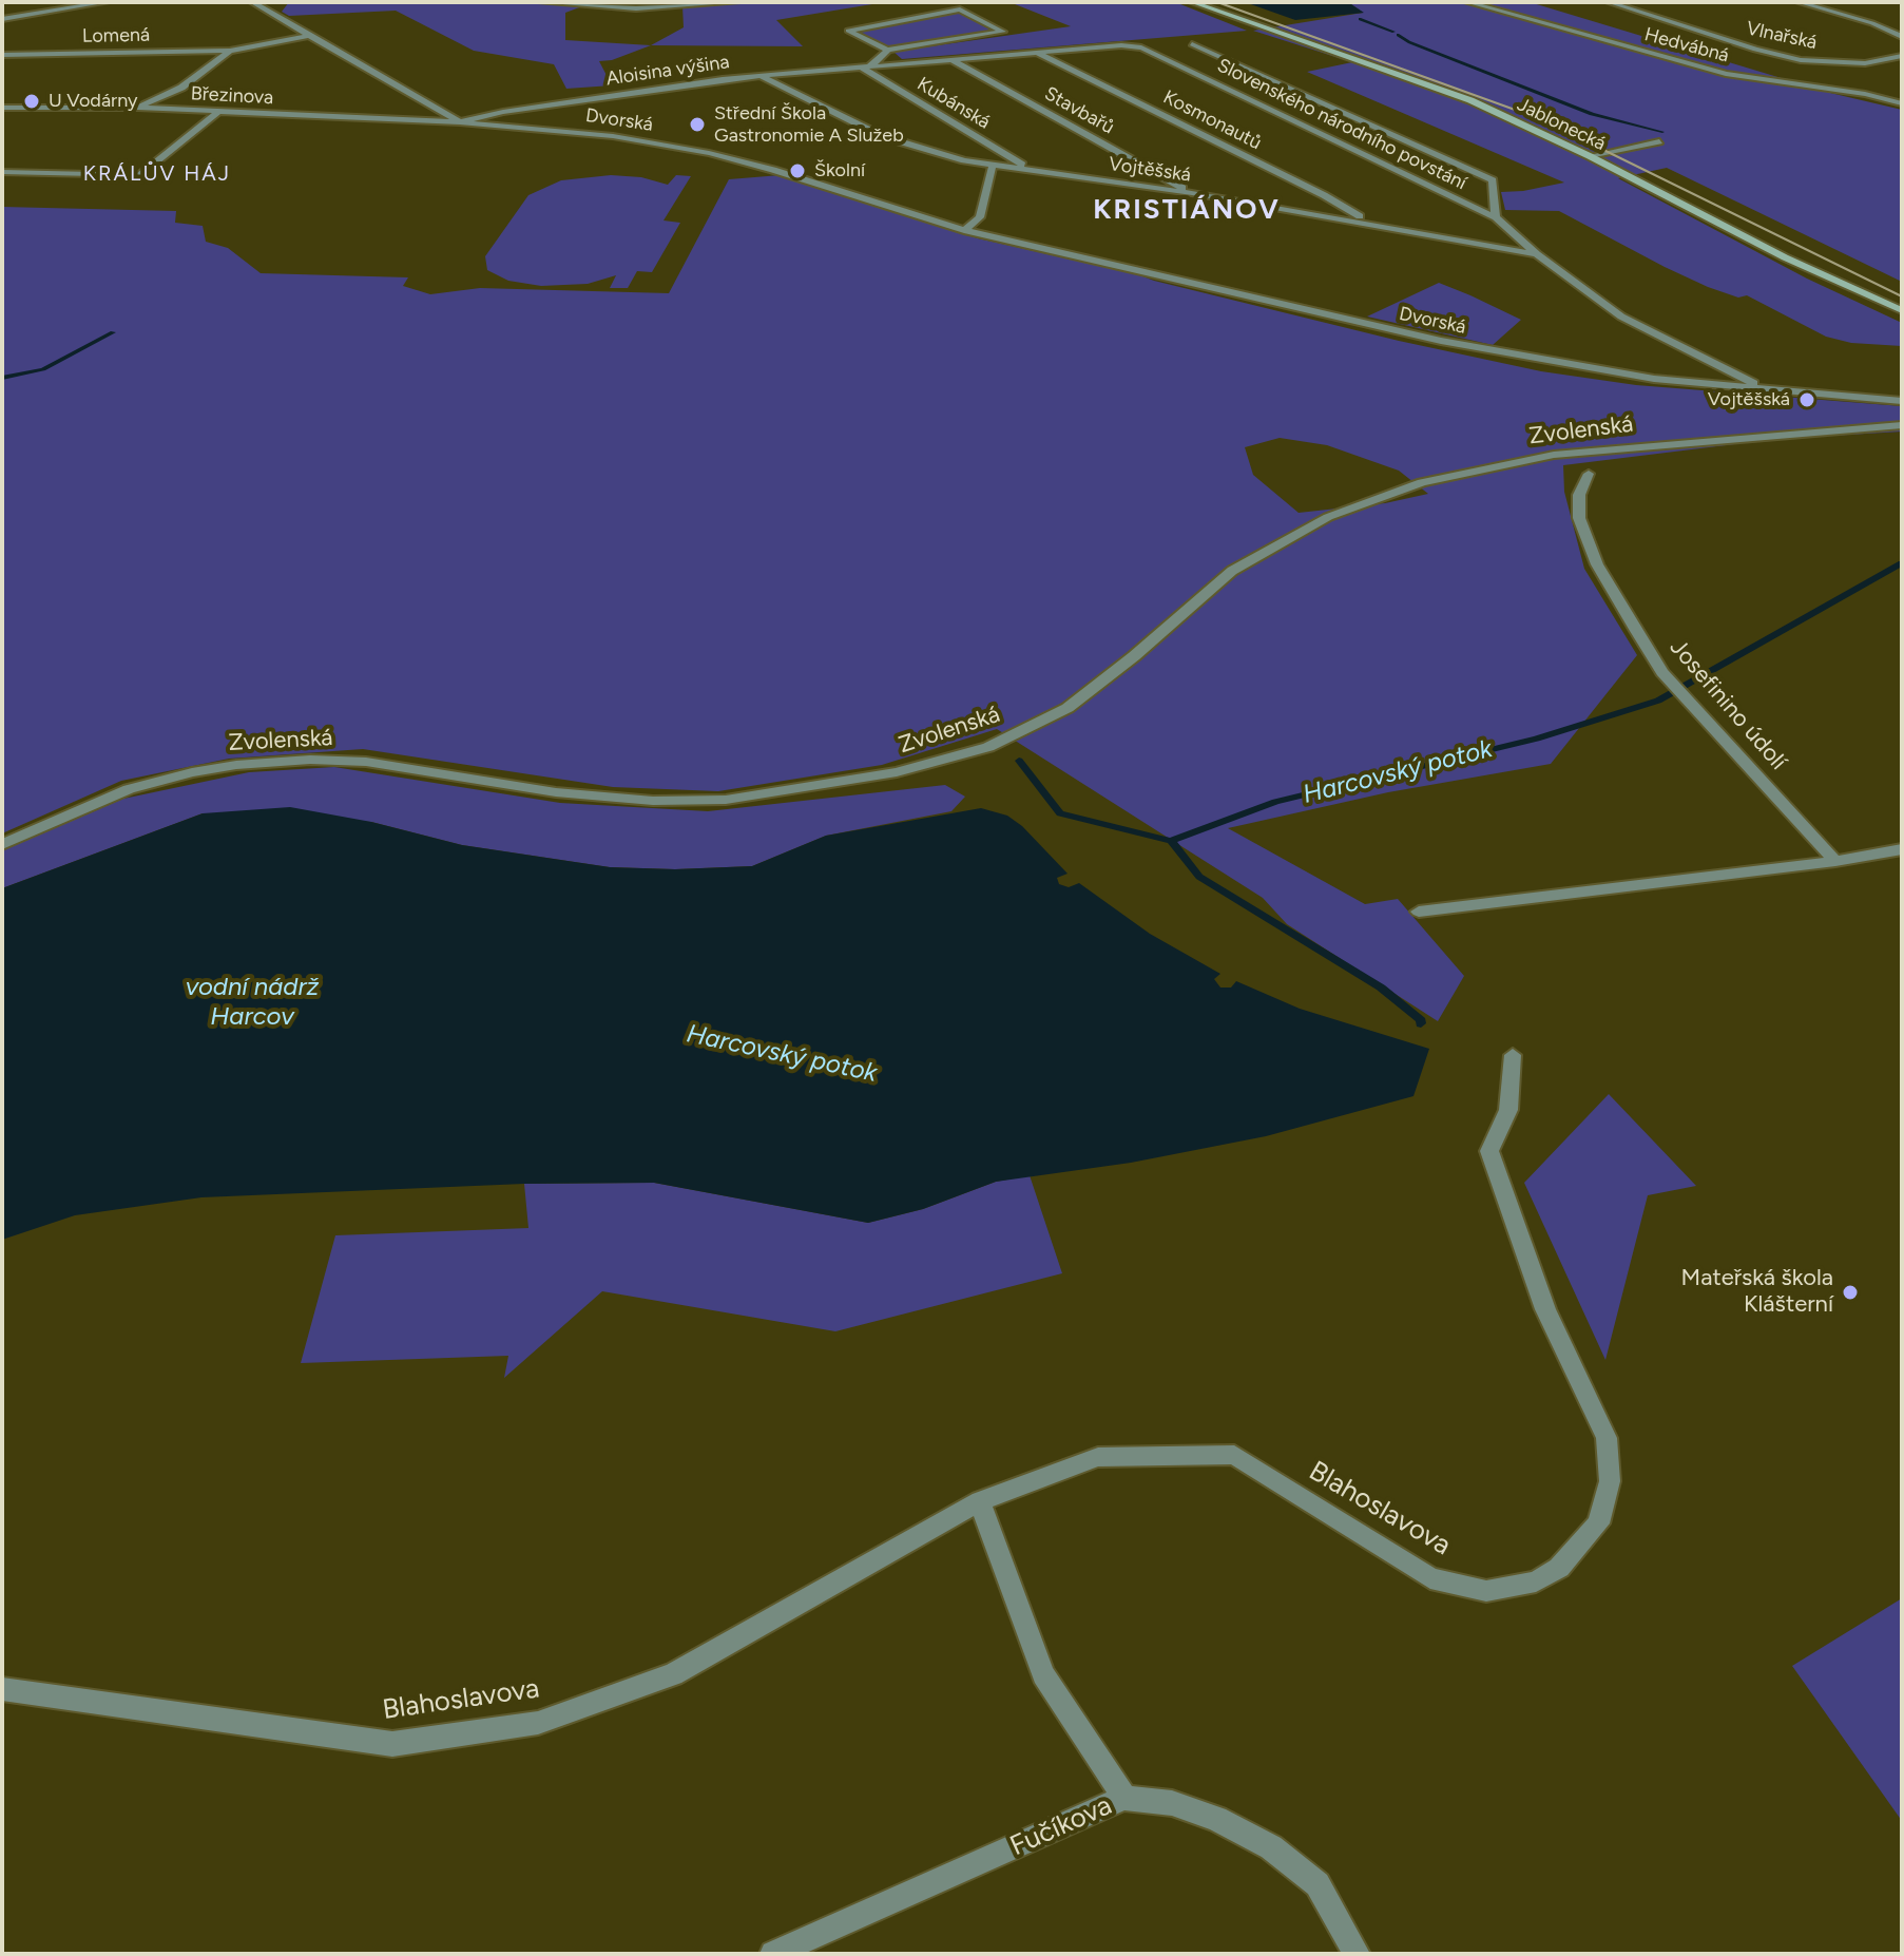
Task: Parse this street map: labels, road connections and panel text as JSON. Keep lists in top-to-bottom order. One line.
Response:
{"streets":{"main road":["Jablonecká"],"street":["Lomená","Vlnařská","Hedvábná","Aloisina výšina","Březinova","Kubánská","Stavbařů","Dvorská","Kosmonautů","Slovenského národního povstání","Vojtěšská","Zvolenská","Josefinino údolí","Blahoslavova","Fučíkova"]},"crossings":[["Lomená","Březinova"],["Aloisina výšina","Březinova"],["Aloisina výšina","Kubánská"],["Aloisina výšina","Stavbařů"],["Aloisina výšina","Dvorská"],["Aloisina výšina","Kosmonautů"],["Aloisina výšina","Slovenského národního povstání"],["Aloisina výšina","Vojtěšská"],["Březinova","Dvorská"],["Kubánská","Vojtěšská"],["Stavbařů","Vojtěšská"],["Dvorská","Vojtěšská"],["Kosmonautů","Vojtěšská"],["Slovenského národního povstání","Vojtěšská"]],"districts":["KRÁLŮV HÁJ","KRISTIÁNOV"],"water":["Harcovský potok","vodní nádrž Harcov"],"places":["U Vodárny","Střední Škola Gastronomie A Služeb","Školní","Vojtěšská","Mateřská škola Klášterní"]}
